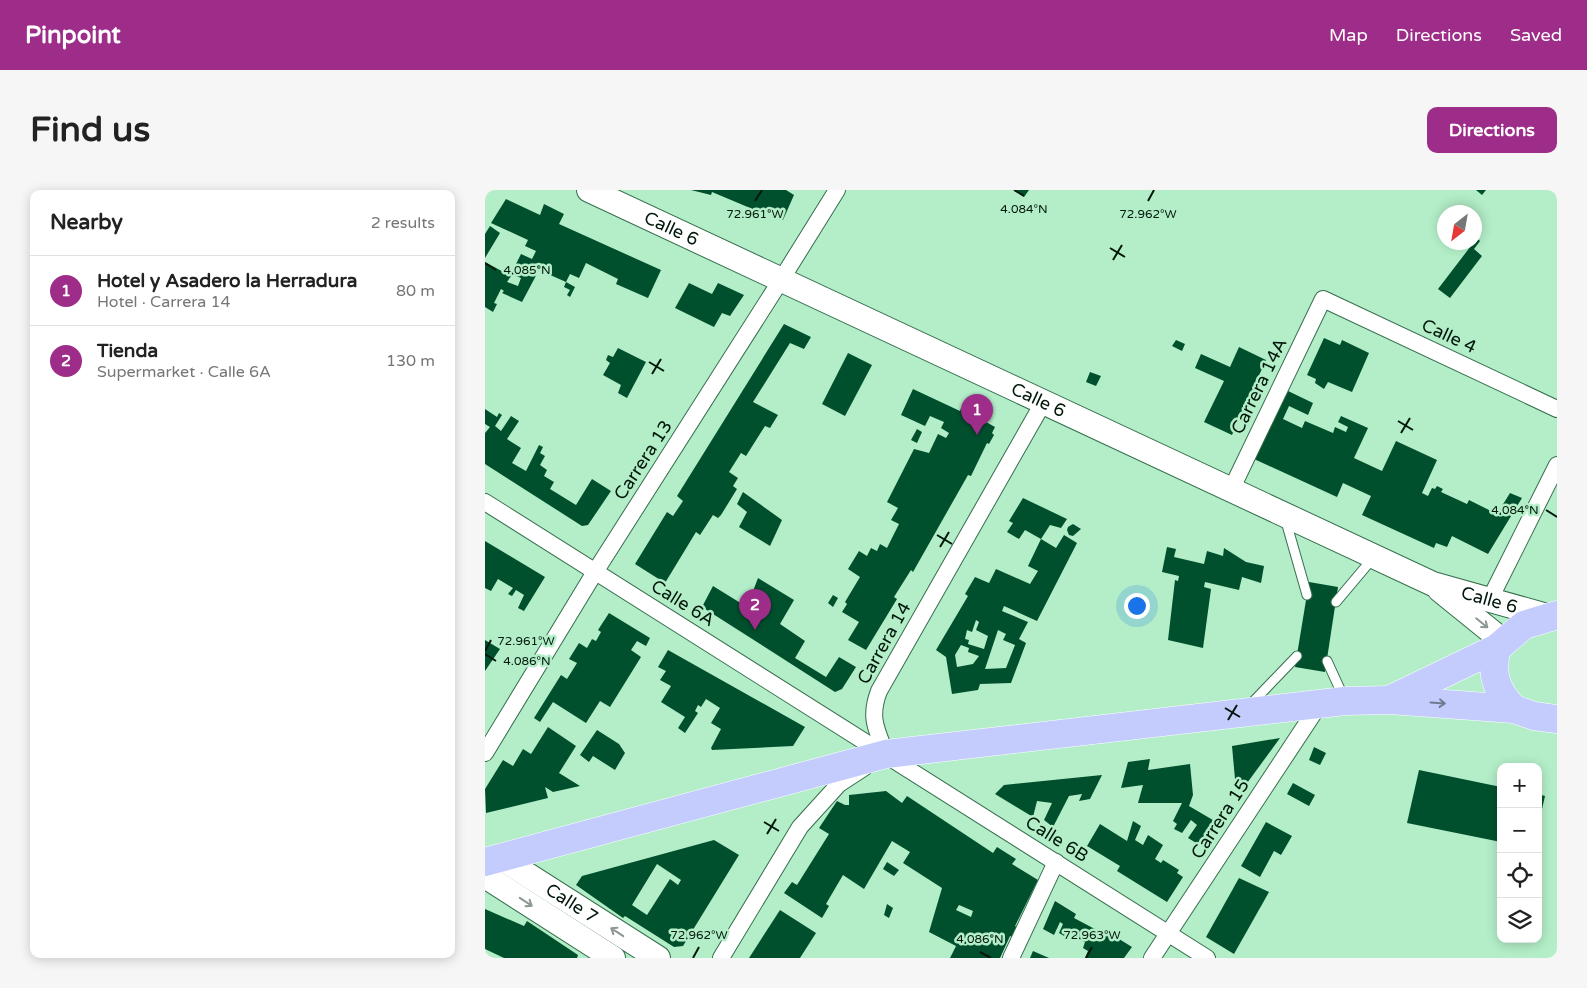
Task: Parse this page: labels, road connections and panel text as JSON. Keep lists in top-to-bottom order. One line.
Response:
{"streets":{"street":["Calle 6","Calle 4","Carrera 14A","Carrera 13","Calle 6A","Carrera 14","Carrera 15","Calle 6B","Calle 7"]},"crossings":[["Calle 6","Carrera 14A"],["Calle 6","Carrera 13"],["Calle 6","Carrera 14"],["Calle 4","Carrera 14A"],["Carrera 13","Calle 6A"],["Calle 6A","Carrera 14"],["Calle 6A","Calle 6B"],["Carrera 14","Calle 6B"],["Carrera 15","Calle 6B"]],"north":"bottom left","page":{"header":"Pinpoint","nav":["Map","Directions","Saved"],"buttons":"Directions","title":"Find us","heading":["Nearby","2 results"],"list":[{"mark":"1","name":"Hotel y Asadero la Herradura","note":"Hotel · Carrera 14","value":"80 m"},{"mark":"2","name":"Tienda","note":"Supermarket · Calle 6A","value":"130 m"}],"pins":["1","2"],"map_buttons":["+","−"]},"coordinates":["4.084°N","72.961°W","72.962°W","4.085°N","4.086°N","72.963°W"]}
